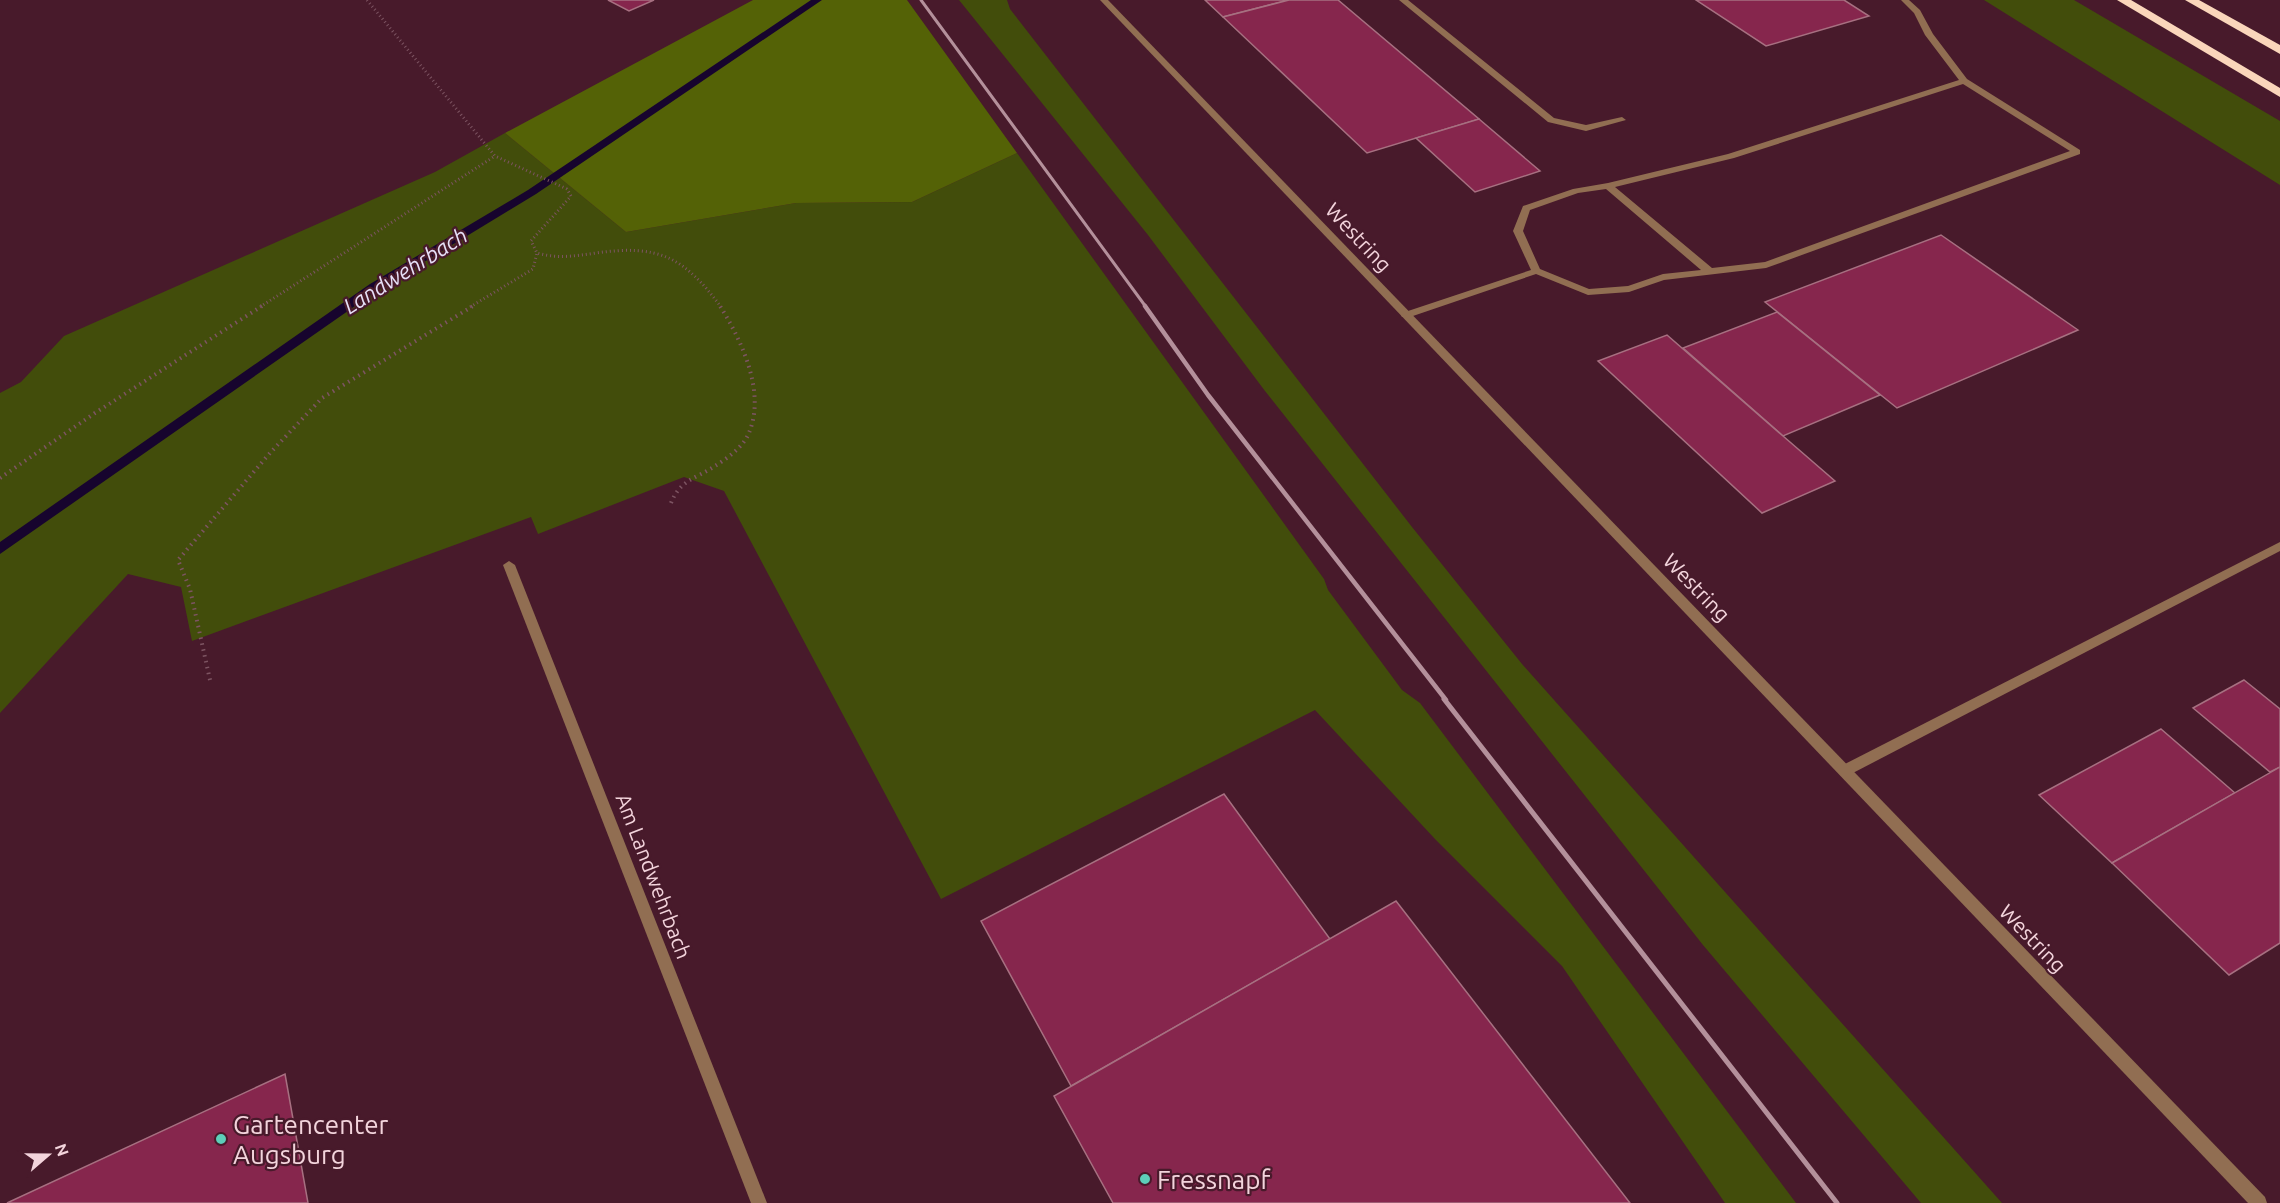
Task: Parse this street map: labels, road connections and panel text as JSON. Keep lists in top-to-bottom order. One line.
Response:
{"streets":{"street":["Westring","Am Landwehrbach"]},"water":["Landwehrbach"],"places":["Gartencenter Augsburg","Fressnapf"],"north":"right"}
